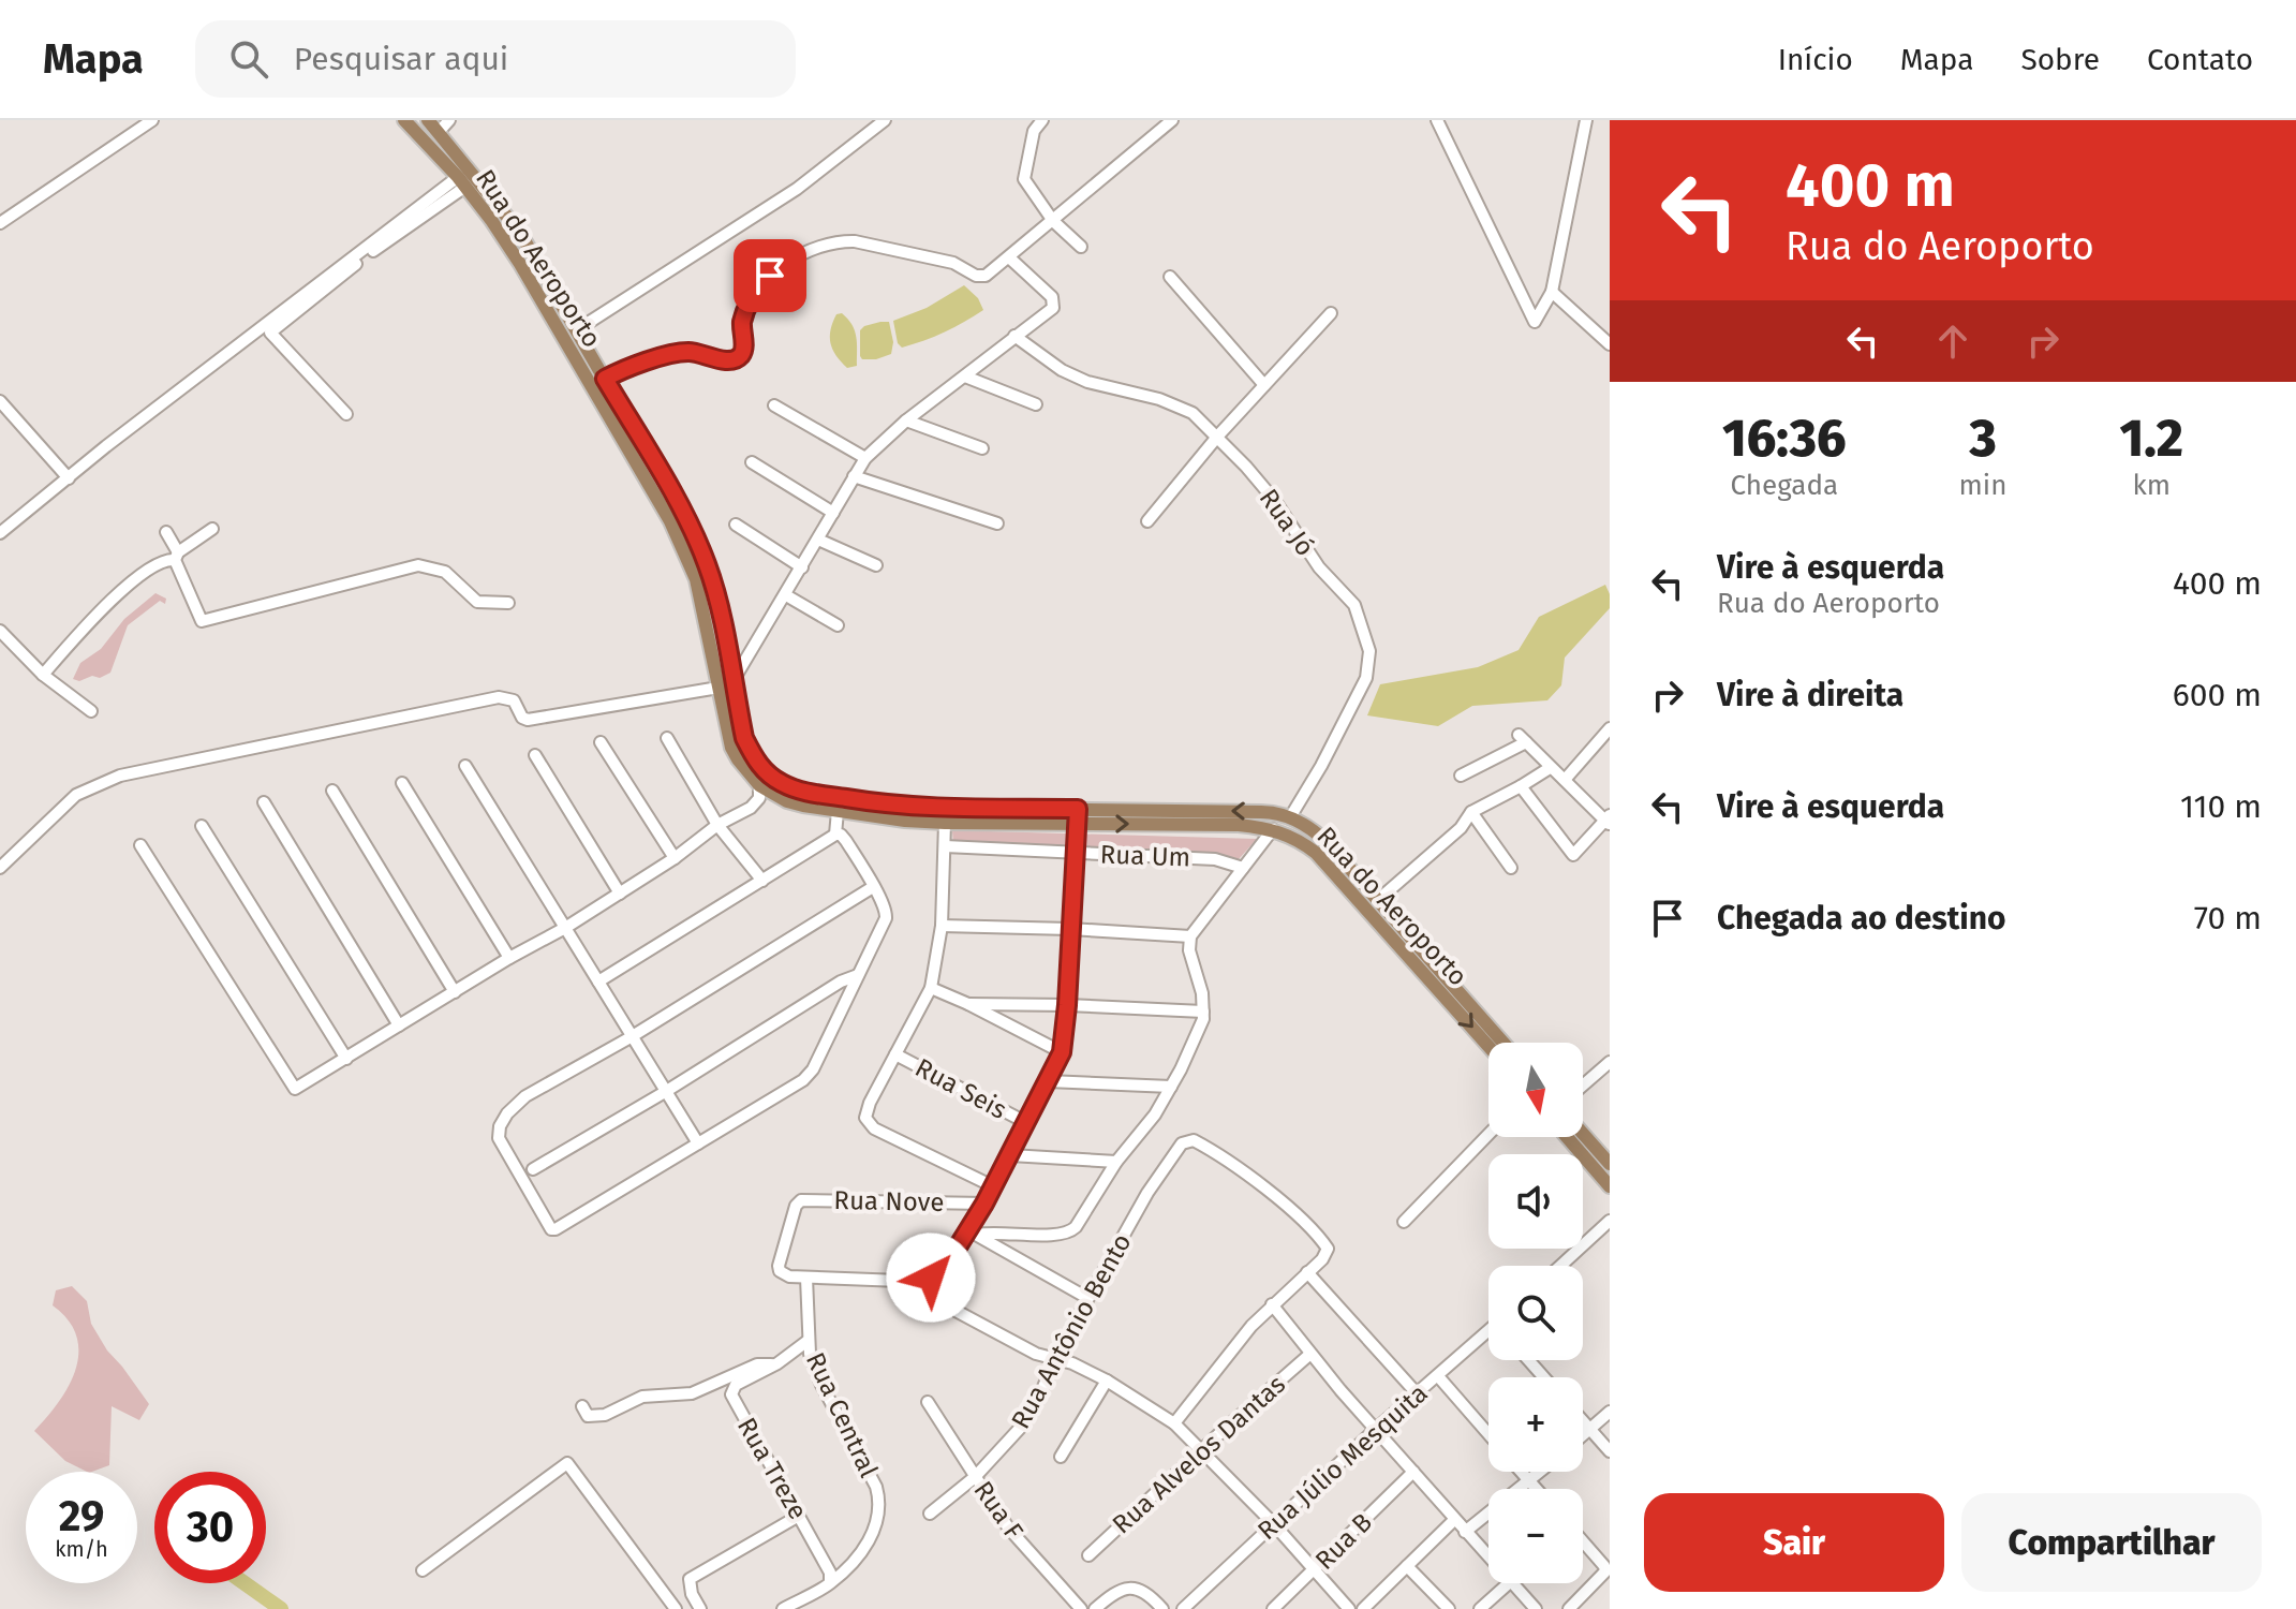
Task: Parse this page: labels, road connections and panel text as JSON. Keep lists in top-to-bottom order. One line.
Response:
{"streets":{"main road":["Rua do Aeroporto"],"street":["Rua Jó","Rua Um","Rua Seis","Rua Nove","Rua Antônio Bento","Rua Central","Rua Alvelos Dantas","Rua Júlio Mesquita","Rua Treze","Rua F","Rua B"]},"crossings":[["Rua do Aeroporto","Rua Jó"],["Rua Nove","Rua Central"],["Rua Antônio Bento","Rua F"],["Rua Central","Rua Treze"]],"north":"bottom","page":{"header":"Mapa","search":"Pesquisar aqui","nav":["Início","Mapa","Sobre","Contato"],"turn":["400 m","Rua do Aeroporto"],"eta":["16:36","Chegada","3","min","1.2","km"],"list":[{"name":"Vire à esquerda","note":"Rua do Aeroporto","value":"400 m"},{"name":"Vire à direita","value":"600 m"},{"name":"Vire à esquerda","value":"110 m"},{"name":"Chegada ao destino","value":"70 m"}],"map_buttons":["+","−"],"speed":"29 km/h","limit":"30","buttons":["Sair","Compartilhar"]}}
